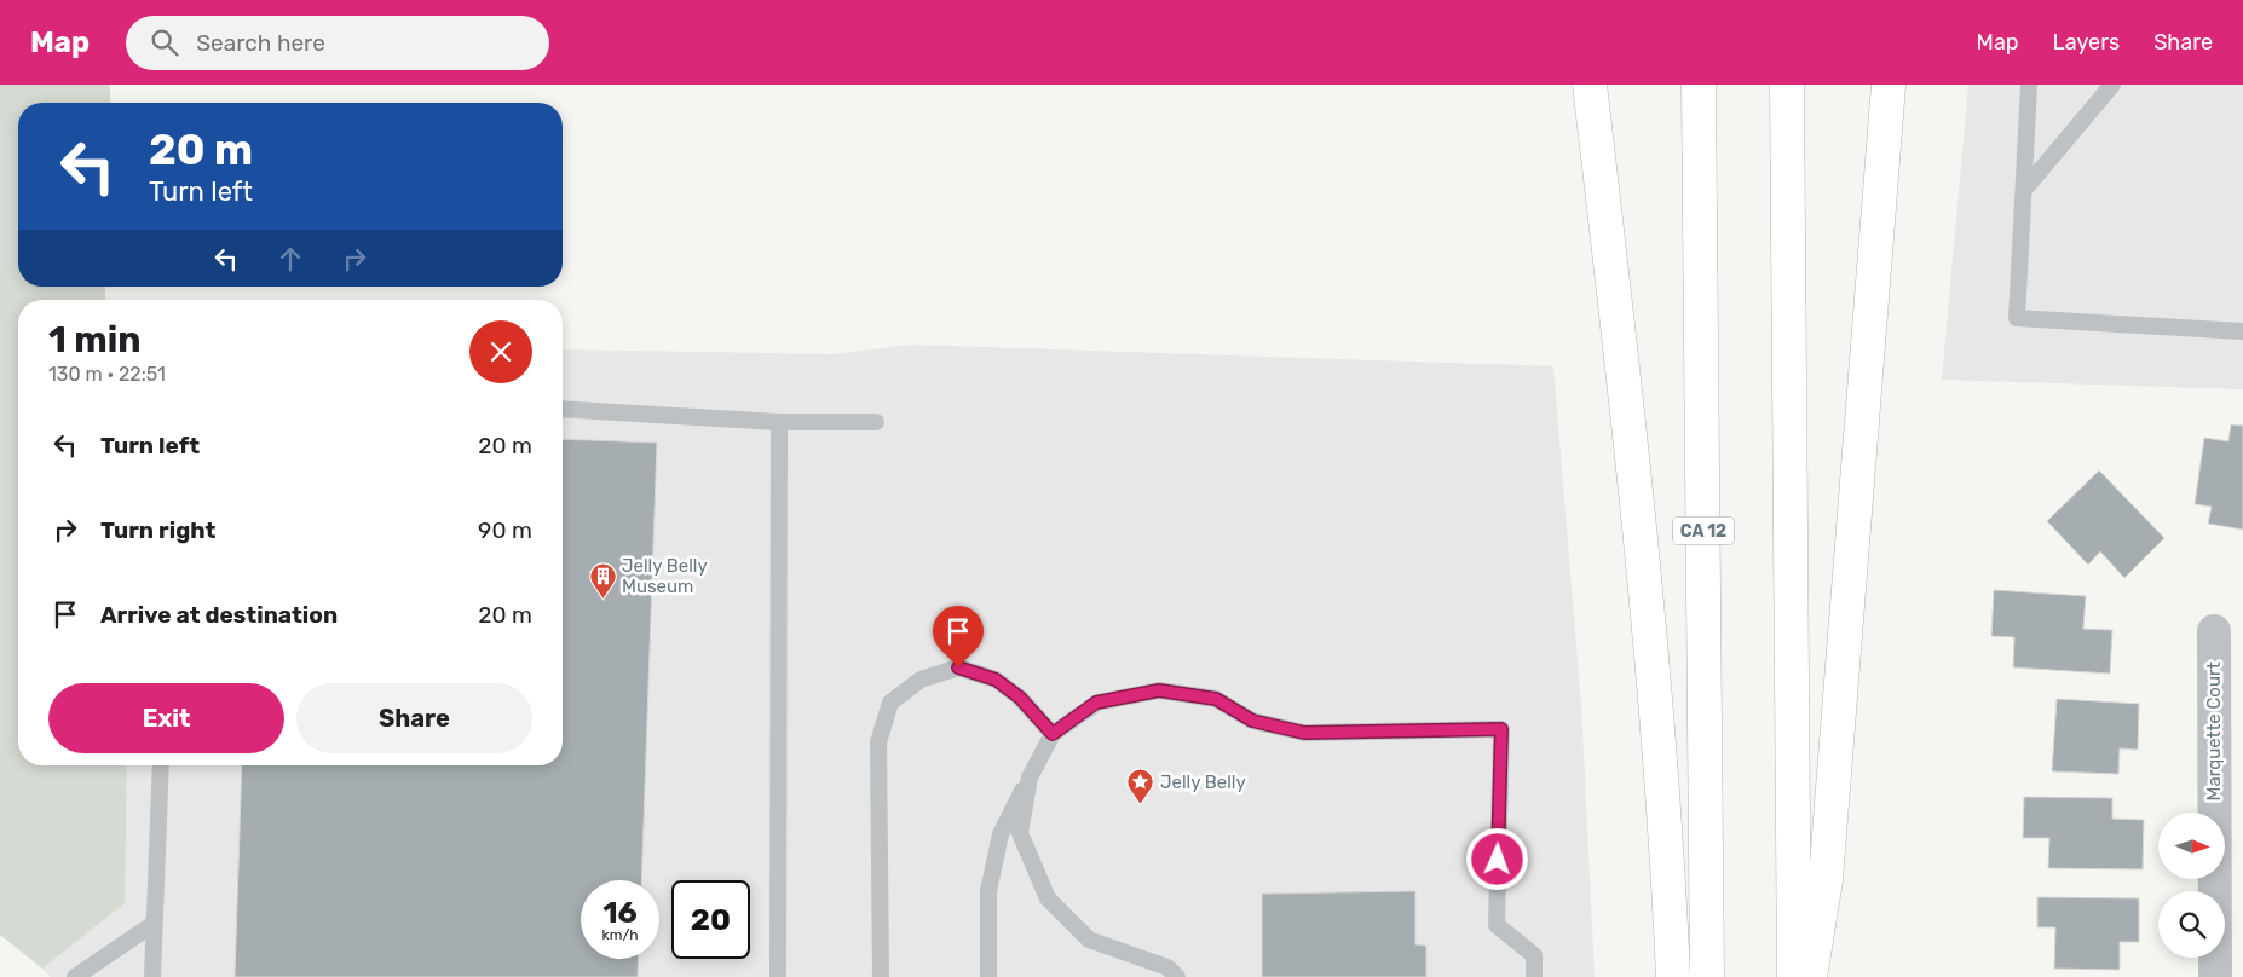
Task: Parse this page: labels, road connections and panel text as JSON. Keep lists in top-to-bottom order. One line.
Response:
{"streets":{"highway":["CA 12"],"street":["Marquette Court"]},"places":{"building":["Jelly Belly Museum"],"place":["Jelly Belly"]},"north":"right","page":{"header":"Map","search":"Search here","nav":["Map","Layers","Share"],"turn":["20 m","Turn left"],"heading":["1 min","130 m · 22:51"],"list":[{"name":"Turn left","value":"20 m"},{"name":"Turn right","value":"90 m"},{"name":"Arrive at destination","value":"20 m"}],"buttons":["Exit","Share"],"speed":"16 km/h","limit":"20"}}
